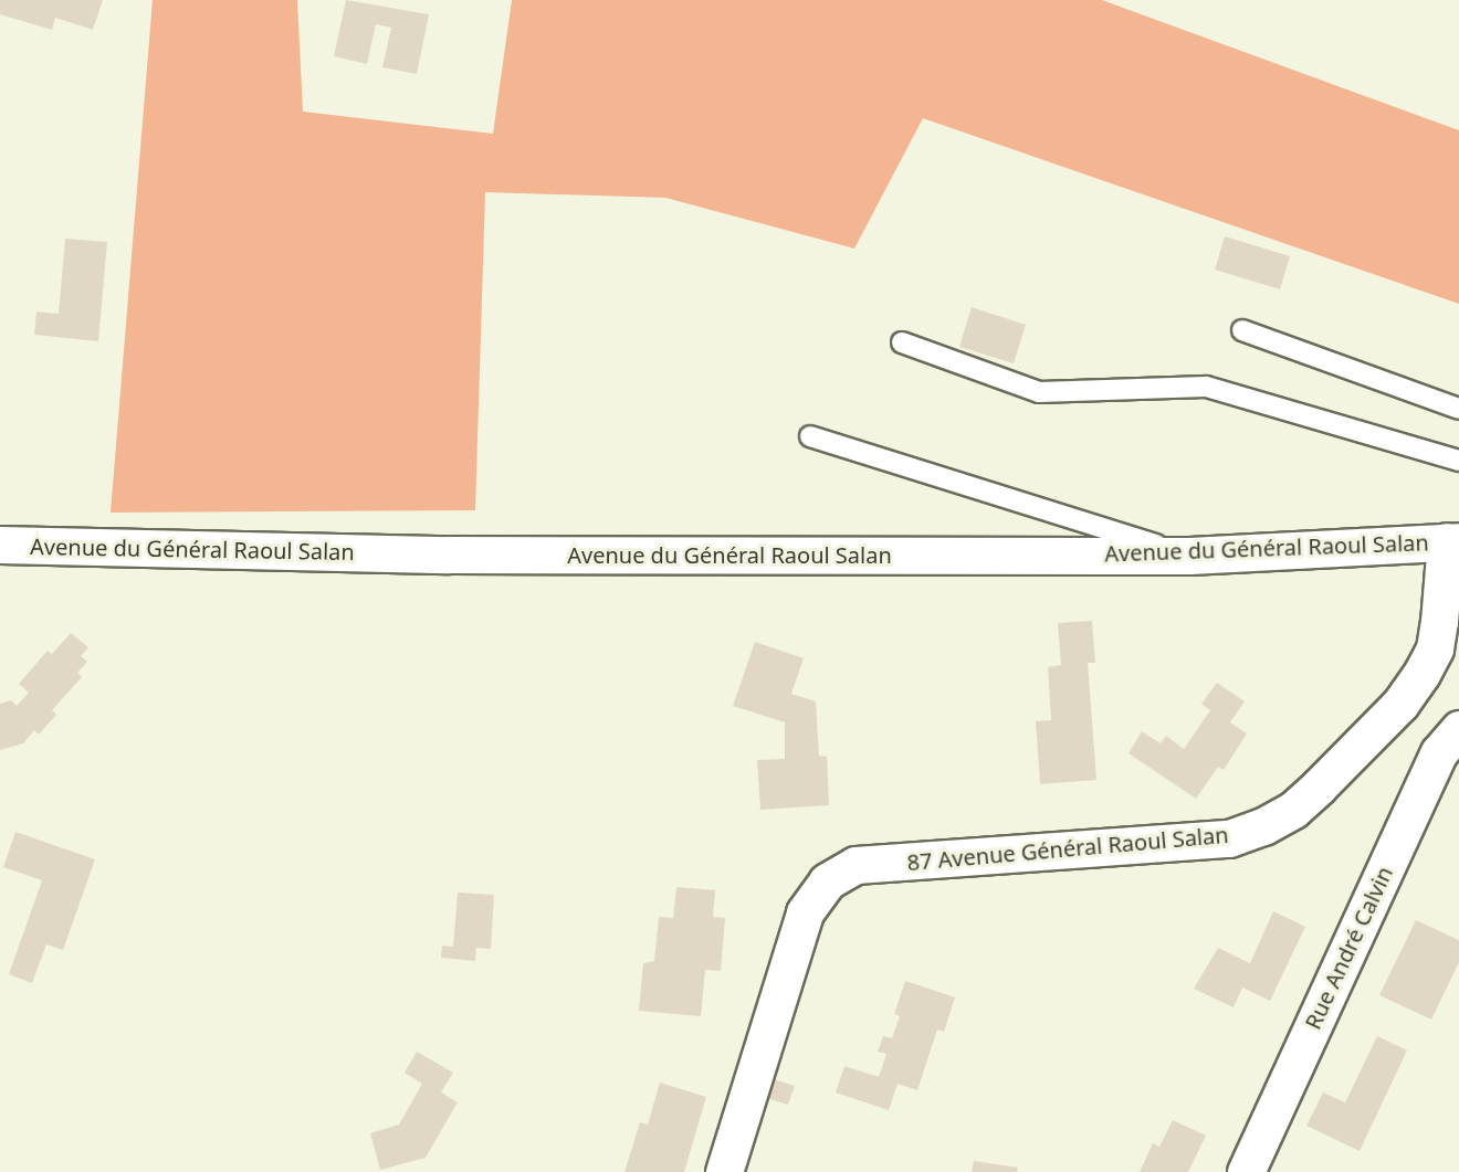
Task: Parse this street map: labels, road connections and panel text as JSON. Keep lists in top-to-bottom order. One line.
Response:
{"streets":{"street":["Avenue du Général Raoul Salan","87 Avenue Général Raoul Salan","Rue André Calvin"]},"crossings":[["Avenue du Général Raoul Salan","87 Avenue Général Raoul Salan"]]}
